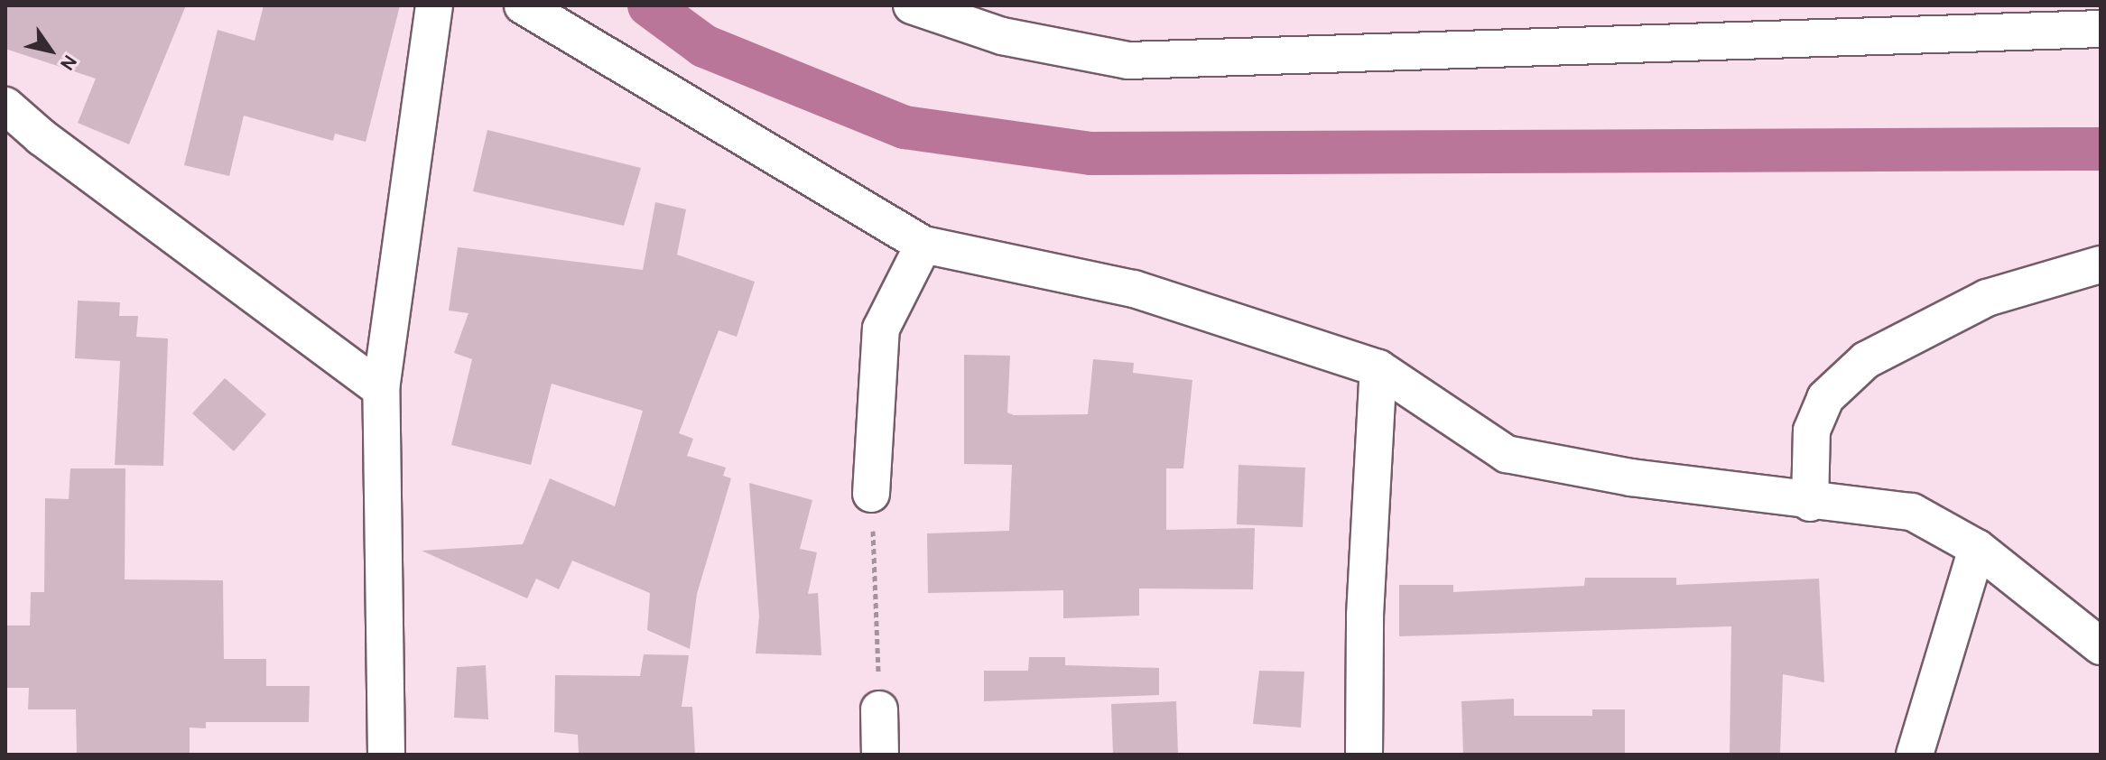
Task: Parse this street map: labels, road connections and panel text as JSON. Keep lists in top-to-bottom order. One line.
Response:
{"north":"bottom right"}
